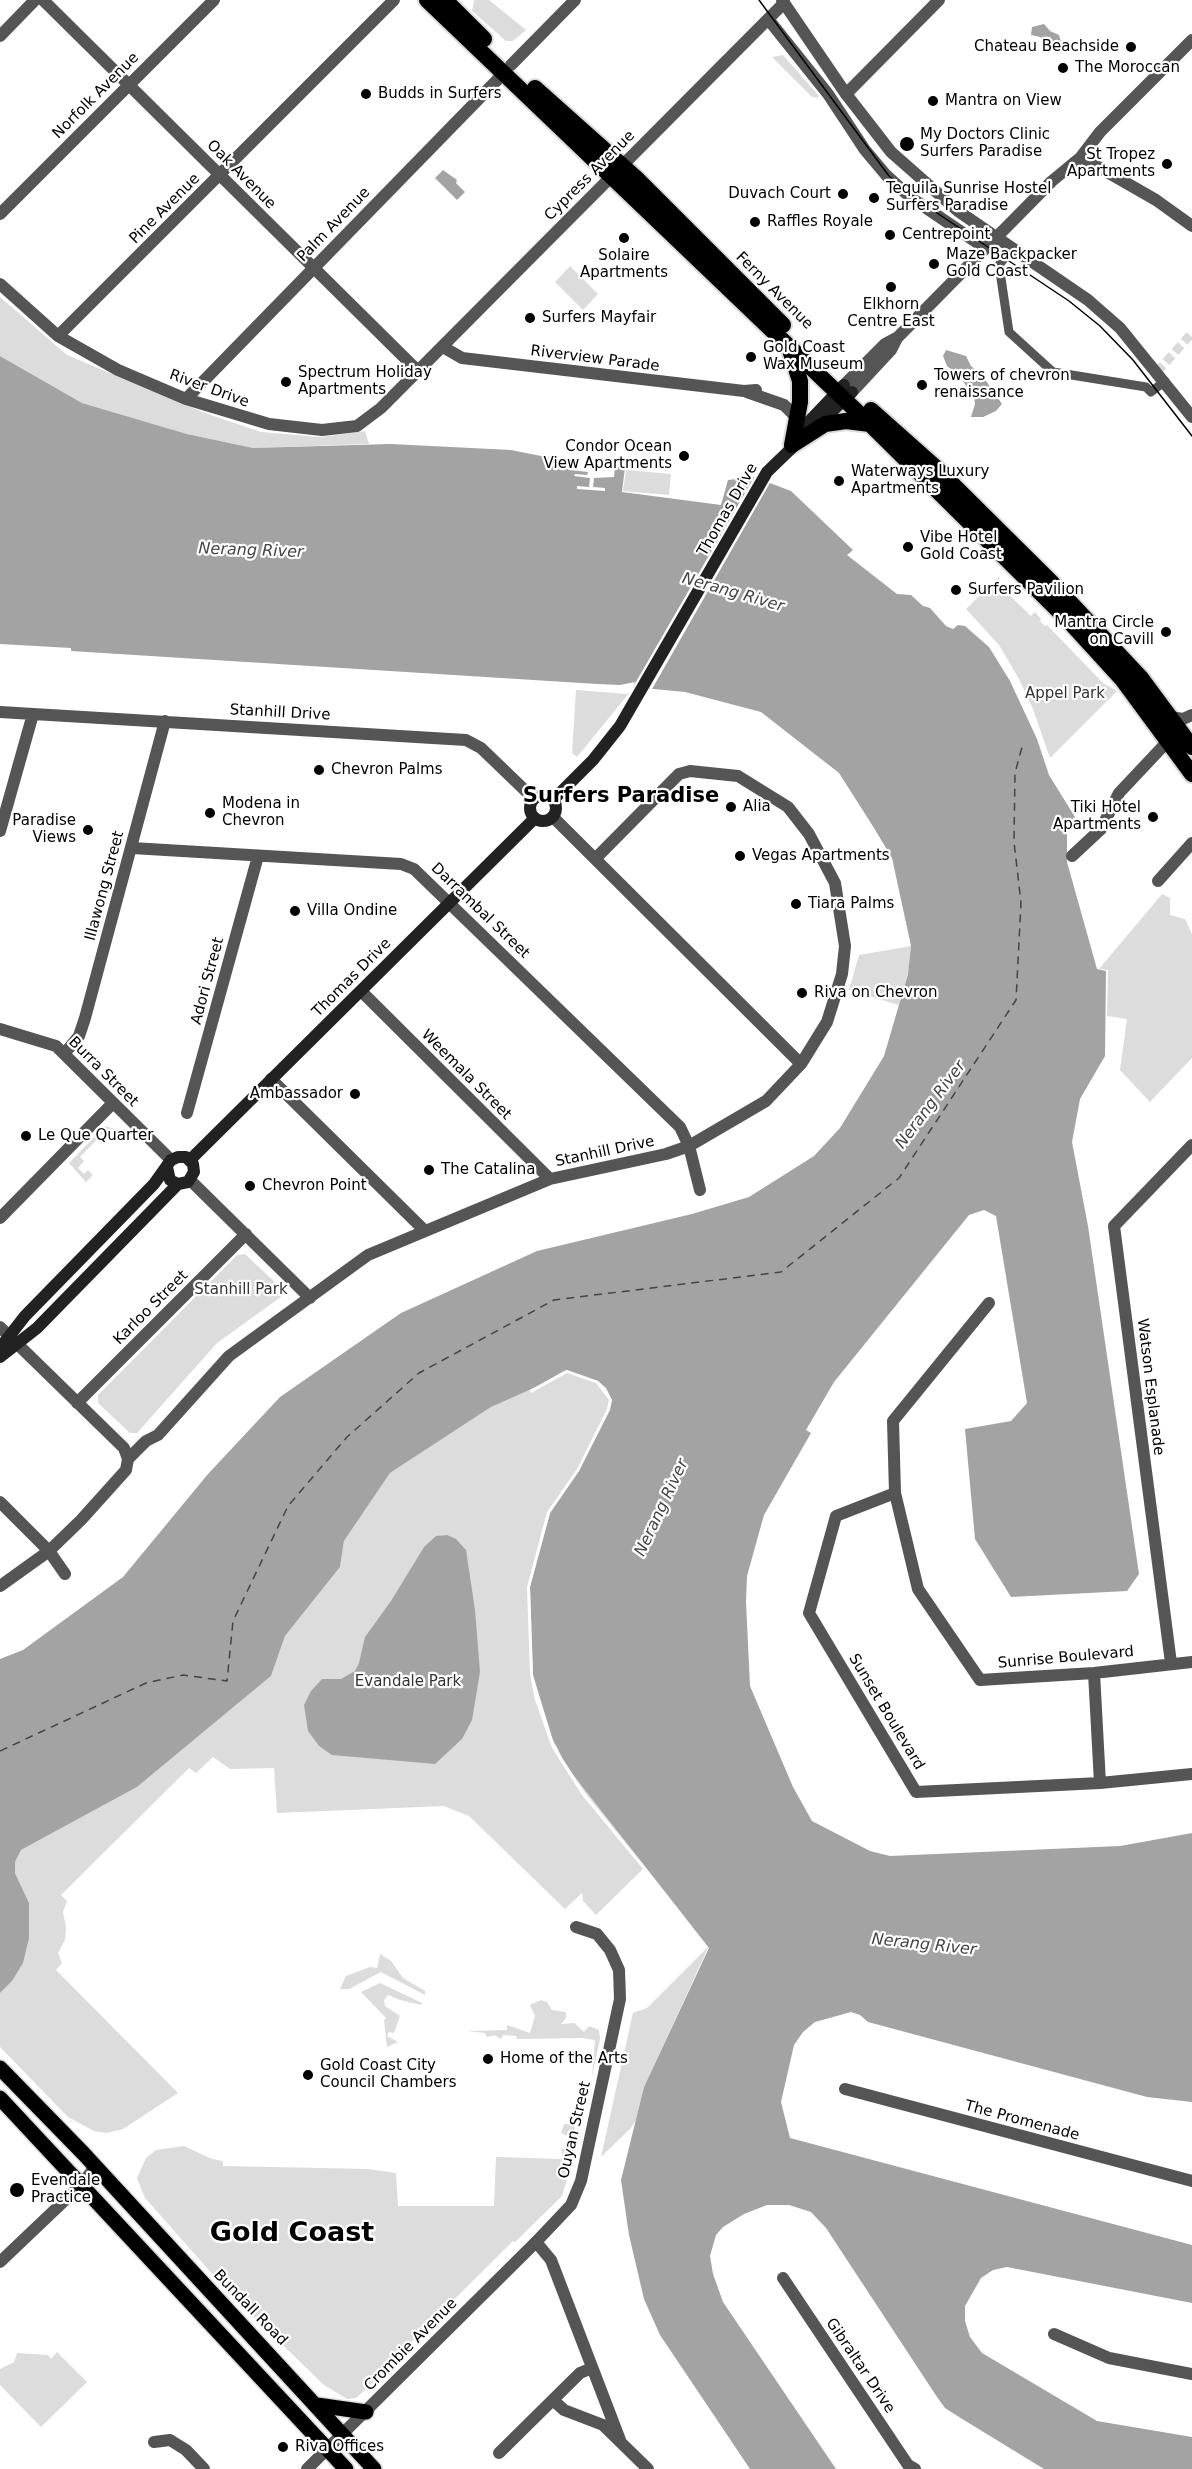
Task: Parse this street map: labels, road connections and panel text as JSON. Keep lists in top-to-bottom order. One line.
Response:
{"streets":{"highway":["Ferny Avenue"],"main road":["Thomas Drive","Bundall Road"],"street":["Norfolk Avenue","Oak Avenue","Cypress Avenue","Pine Avenue","Palm Avenue","Riverview Parade","River Drive","Stanhill Drive","Illawong Street","Darrambal Street","Adori Street","Burra Street","Weemala Street","Karloo Street","Watson Esplanade","Sunrise Boulevard","Sunset Boulevard","The Promenade","Ouyan Street","Crombie Avenue","Gibraltar Drive"]},"crossings":[["Norfolk Avenue","Oak Avenue"],["Oak Avenue","Cypress Avenue"],["Oak Avenue","Pine Avenue"],["Oak Avenue","Palm Avenue"],["Oak Avenue","River Drive"],["Cypress Avenue","Ferny Avenue"],["Cypress Avenue","Riverview Parade"],["Cypress Avenue","River Drive"],["Pine Avenue","River Drive"],["Palm Avenue","Ferny Avenue"],["Palm Avenue","River Drive"],["Ferny Avenue","Thomas Drive"],["Thomas Drive","Stanhill Drive"],["Thomas Drive","Darrambal Street"],["Thomas Drive","Burra Street"],["Thomas Drive","Weemala Street"],["Stanhill Drive","Illawong Street"],["Stanhill Drive","Darrambal Street"],["Stanhill Drive","Weemala Street"],["Illawong Street","Darrambal Street"],["Illawong Street","Burra Street"],["Darrambal Street","Adori Street"],["Watson Esplanade","Sunrise Boulevard"],["Sunrise Boulevard","Sunset Boulevard"],["Ouyan Street","Crombie Avenue"],["Bundall Road","Crombie Avenue"]],"districts":["Surfers Paradise","Gold Coast"],"water":["Nerang River"],"parks":["Appel Park","Stanhill Park","Evandale Park"],"places":["Chateau Beachside","The Moroccan","Budds in Surfers","Mantra on View","My Doctors Clinic Surfers Paradise","St Tropez Apartments","Duvach Court","Tequila Sunrise Hostel Surfers Paradise","Raffles Royale","Centrepoint","Solaire Apartments","Maze Backpacker Gold Coast","Elkhorn Centre East","Surfers Mayfair","Gold Coast Wax Museum","Spectrum Holiday Apartments","Towers of chevron renaissance","Condor Ocean View Apartments","Waterways Luxury Apartments","Vibe Hotel Gold Coast","Surfers Pavilion","Mantra Circle on Cavill","Chevron Palms","Alia","Modena in Chevron","Tiki Hotel Apartments","Paradise Views","Vegas Apartments","Tiara Palms","Villa Ondine","Riva on Chevron","Ambassador","Le Que Quarter","The Catalina","Chevron Point","Home of the Arts","Gold Coast City Council Chambers","Evendale Practice","Riva Offices"]}
